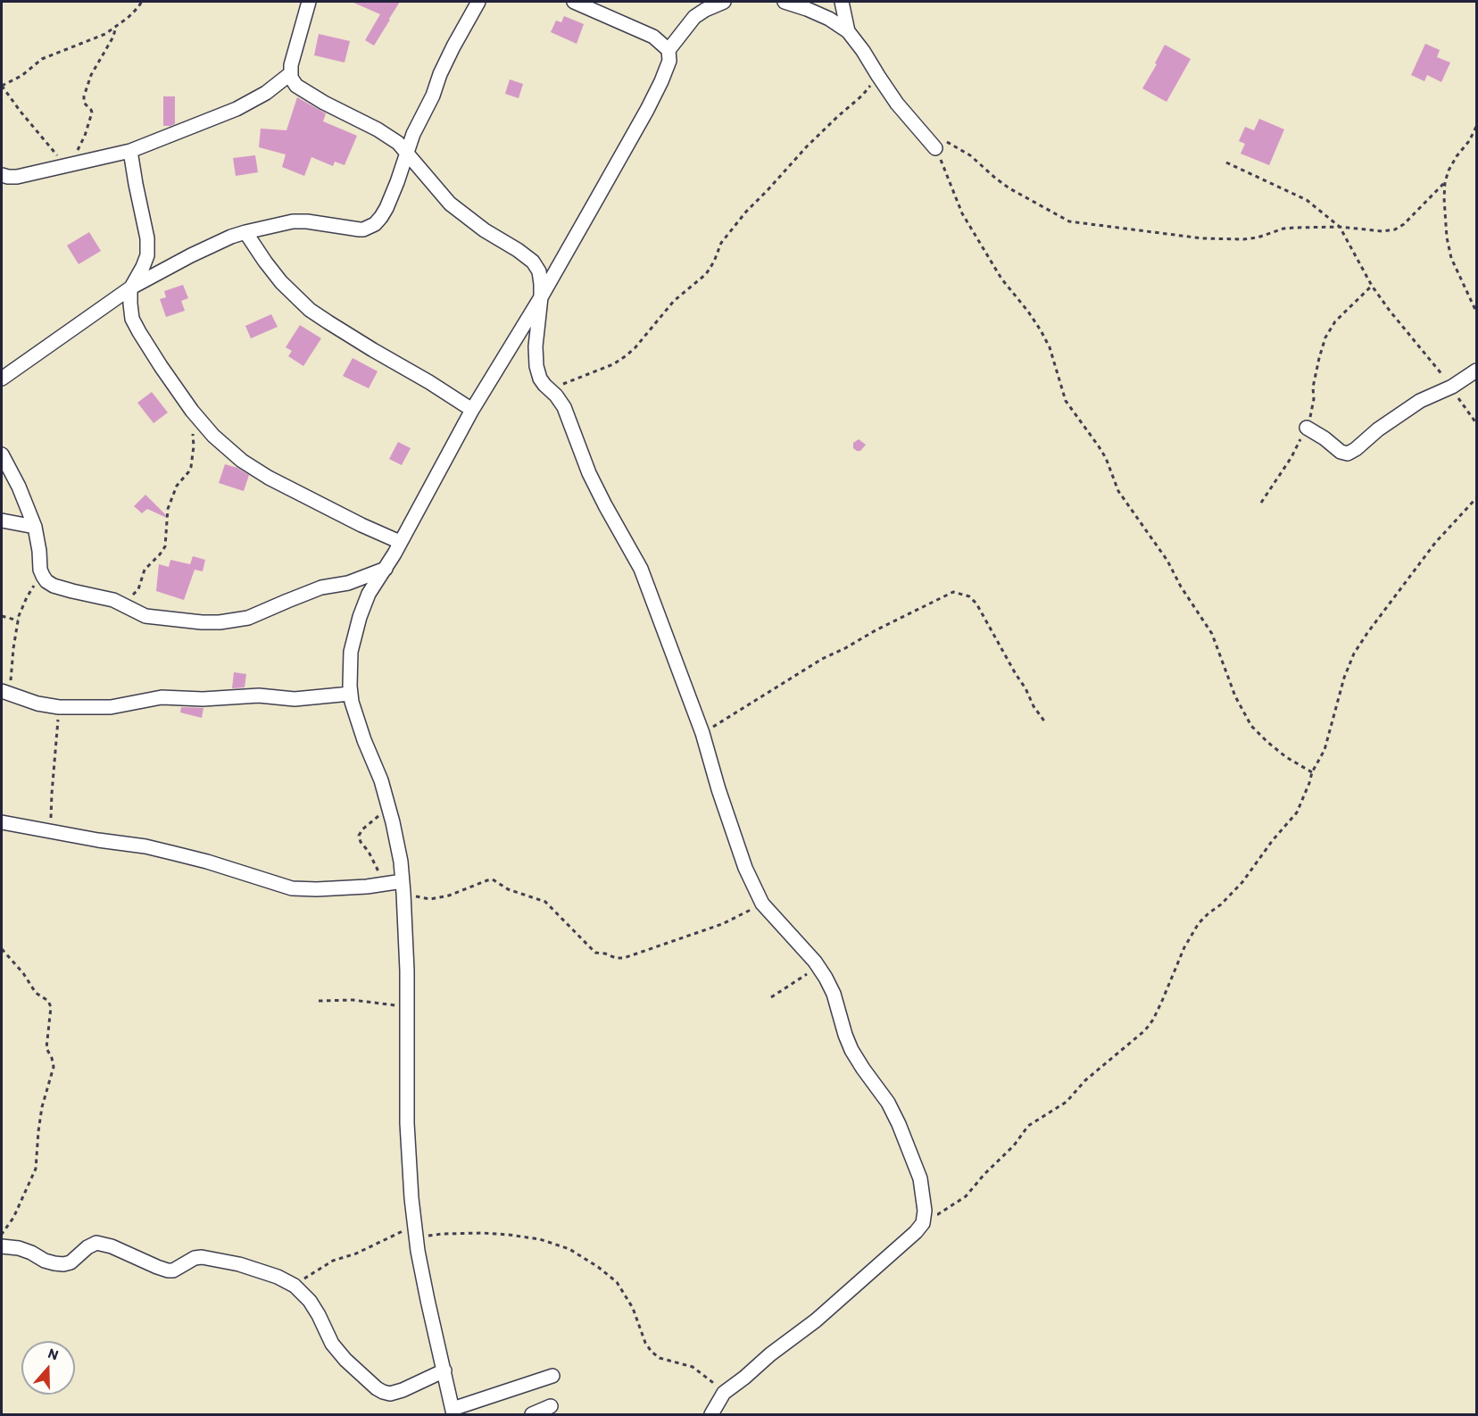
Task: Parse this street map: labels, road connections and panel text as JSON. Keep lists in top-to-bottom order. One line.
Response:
{"north":"top"}
